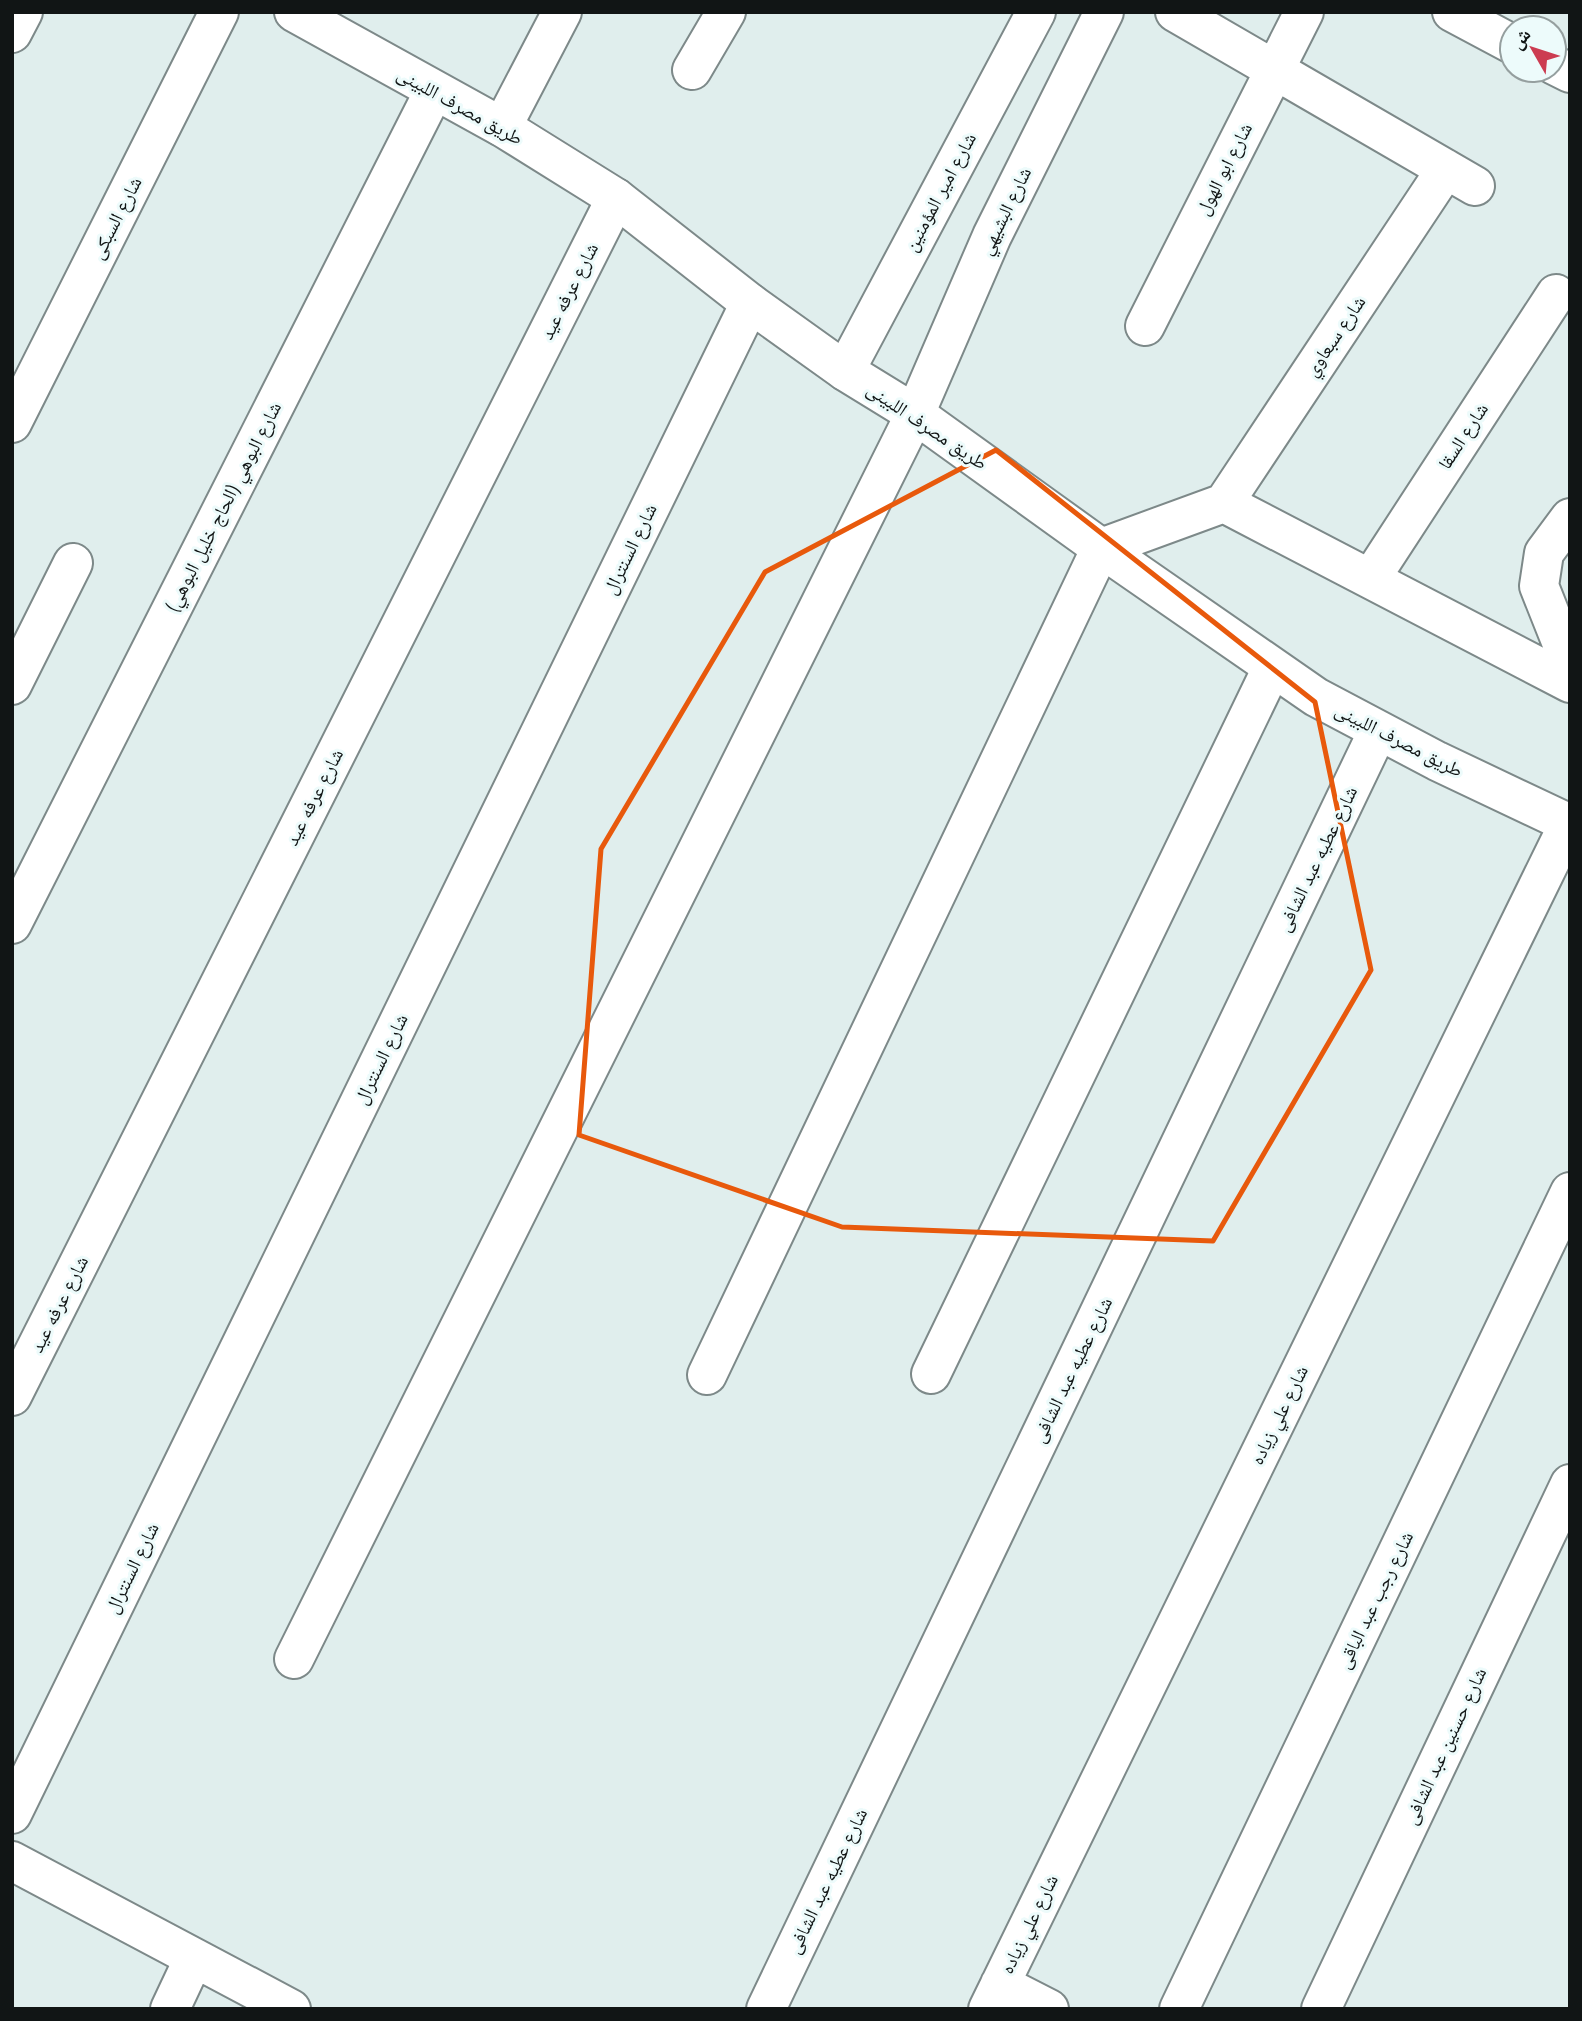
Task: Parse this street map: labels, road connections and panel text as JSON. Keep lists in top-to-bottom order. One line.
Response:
{"streets":{"street":["طريق مصرف اللبينى","شارع ابو الهول","شارع امير المؤمنين","شارع البشيهي","شارع السبكى","شارع عرفه عيد","شارع سبعاوي","شارع السقا","شارع البوهي (الحاج خليل البوهي)","شارع السنترال","شارع عطيه عبد الشافى","شارع علي زياده","شارع رجب عبد الباقى","شارع حسنين عبد الشافى"]},"crossings":[["طريق مصرف اللبينى","شارع امير المؤمنين"],["طريق مصرف اللبينى","شارع البشيهي"],["طريق مصرف اللبينى","شارع عرفه عيد"],["طريق مصرف اللبينى","شارع البوهي (الحاج خليل البوهي)"],["طريق مصرف اللبينى","شارع السنترال"],["طريق مصرف اللبينى","شارع عطيه عبد الشافى"],["طريق مصرف اللبينى","شارع علي زياده"],["شارع ابو الهول","شارع سبعاوي"]],"north":"top left"}
